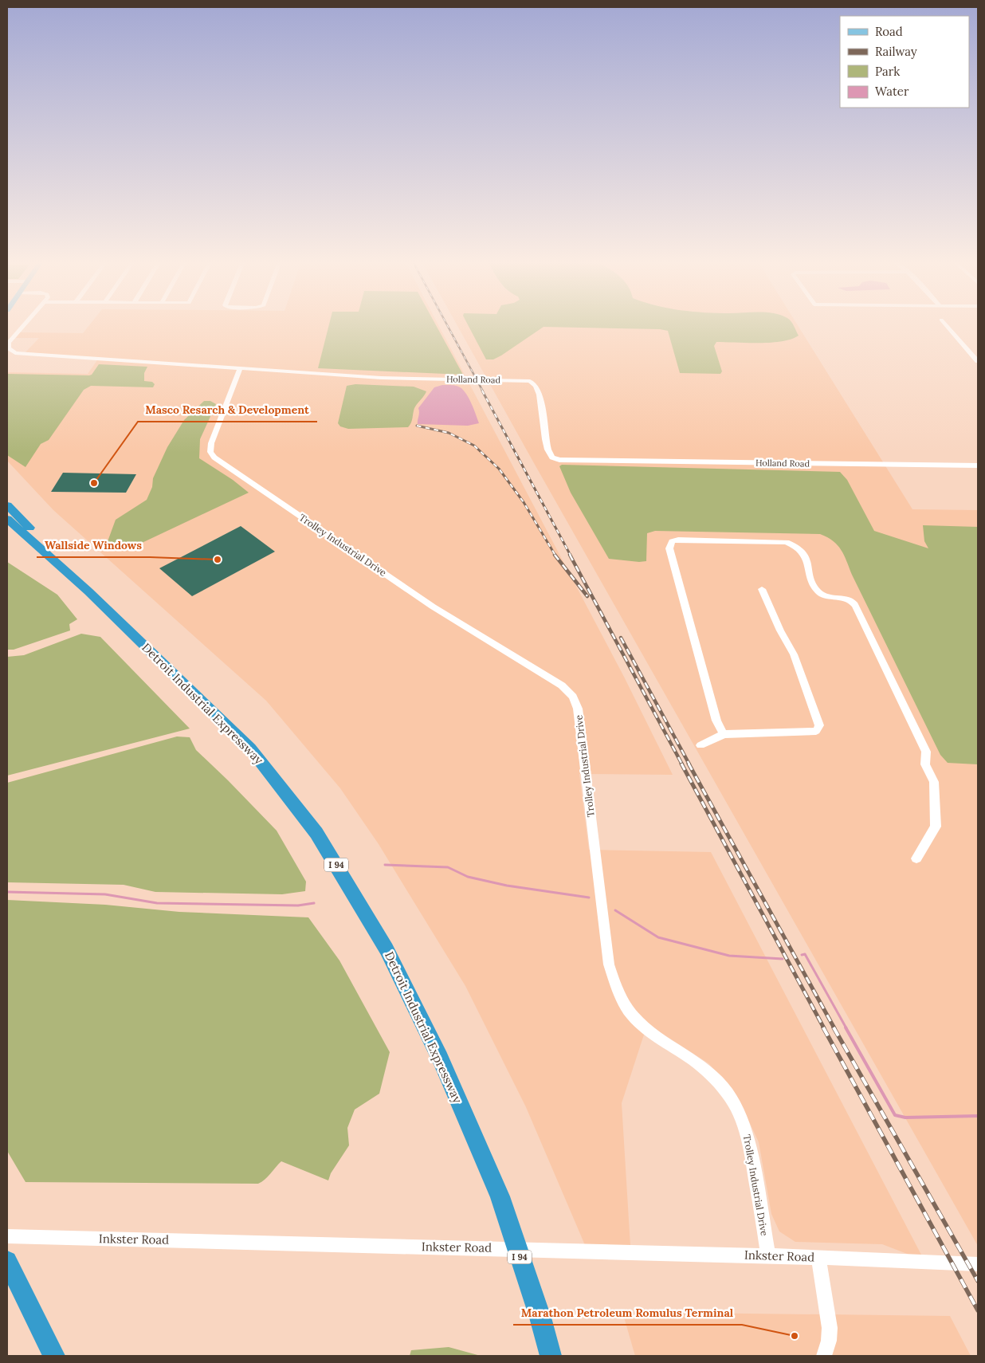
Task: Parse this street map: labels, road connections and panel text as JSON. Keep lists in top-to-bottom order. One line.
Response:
{"streets":{"highway":["Detroit Industrial Expressway","I 94"],"street":["Holland Road","Trolley Industrial Drive","Inkster Road"]},"crossings":[["Holland Road","Trolley Industrial Drive"],["Trolley Industrial Drive","Inkster Road"]],"places":["Masco Resarch & Development","Wallside Windows","Marathon Petroleum Romulus Terminal"],"legend":["Road","Railway","Park","Water"]}
